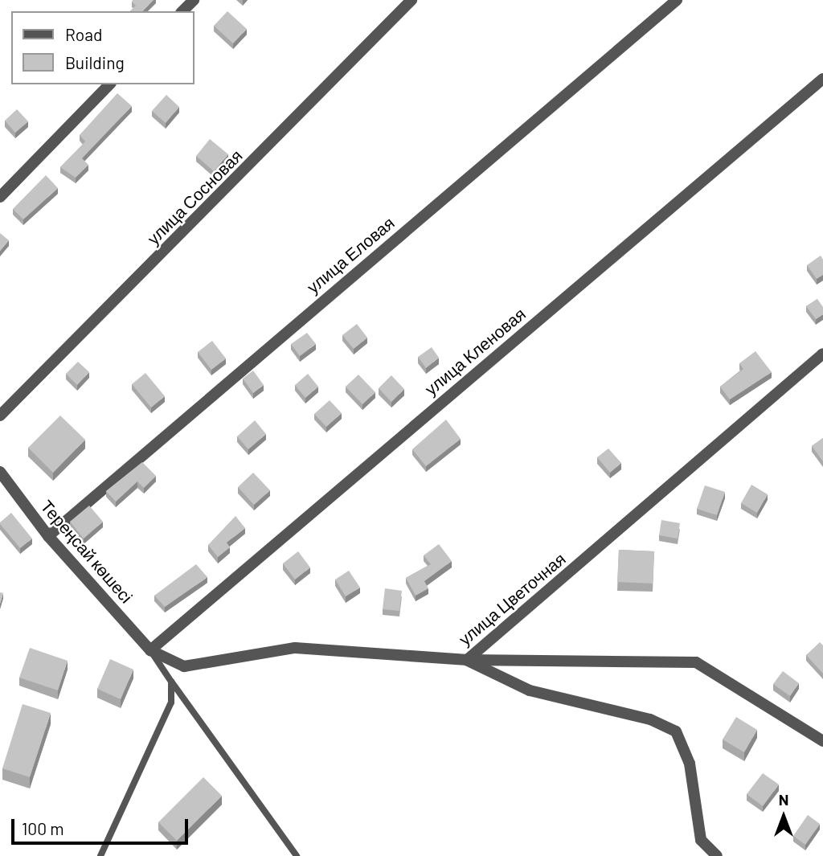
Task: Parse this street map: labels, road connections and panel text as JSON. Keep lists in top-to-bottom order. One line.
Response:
{"streets":{"street":["улица Сосновая","улица Еловая","улица Кленовая","Тереңсай көшесі","улица Цветочная"]},"crossings":[["улица Еловая","Тереңсай көшесі"],["улица Кленовая","Тереңсай көшесі"],["улица Кленовая","улица Цветочная"],["Тереңсай көшесі","улица Цветочная"]],"legend":["Road","Building"],"scale_bar":"100 m","north":"top"}
